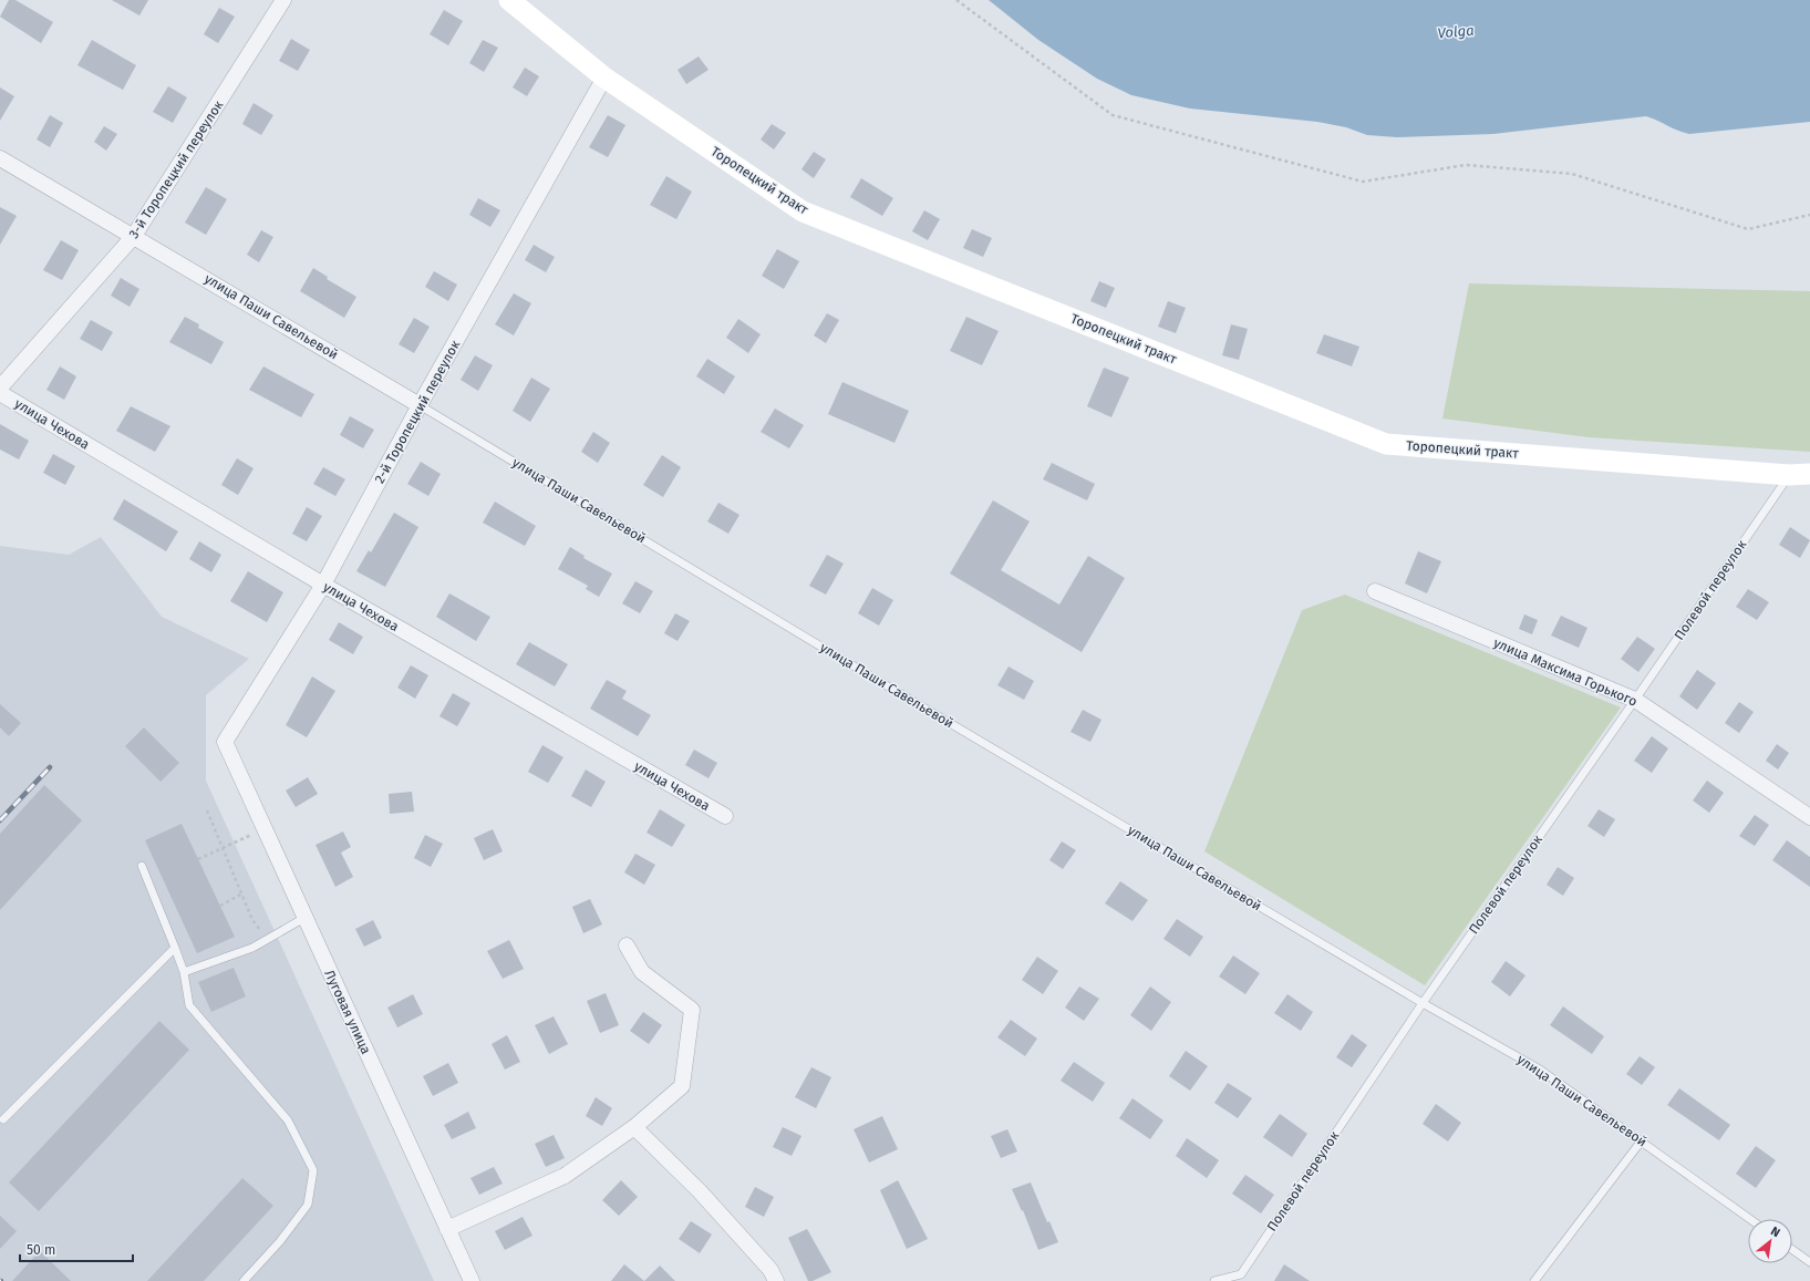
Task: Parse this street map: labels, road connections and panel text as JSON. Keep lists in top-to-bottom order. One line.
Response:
{"streets":{"main road":["Торопецкий тракт"],"street":["3-й Торопецкий переулок","улица Паши Савельевой","2-й Торопецкий переулок","улица Чехова","улица Максима Горького","Луговая улица"],"lane":["Полевой переулок"]},"crossings":[["3-й Торопецкий переулок","улица Паши Савельевой"],["Торопецкий тракт","2-й Торопецкий переулок"],["Торопецкий тракт","Полевой переулок"],["улица Паши Савельевой","2-й Торопецкий переулок"],["улица Паши Савельевой","Полевой переулок"],["2-й Торопецкий переулок","улица Чехова"],["2-й Торопецкий переулок","Луговая улица"],["Полевой переулок","улица Максима Горького"]],"water":["Volga"],"scale_bar":"50 m","north":"top right"}
